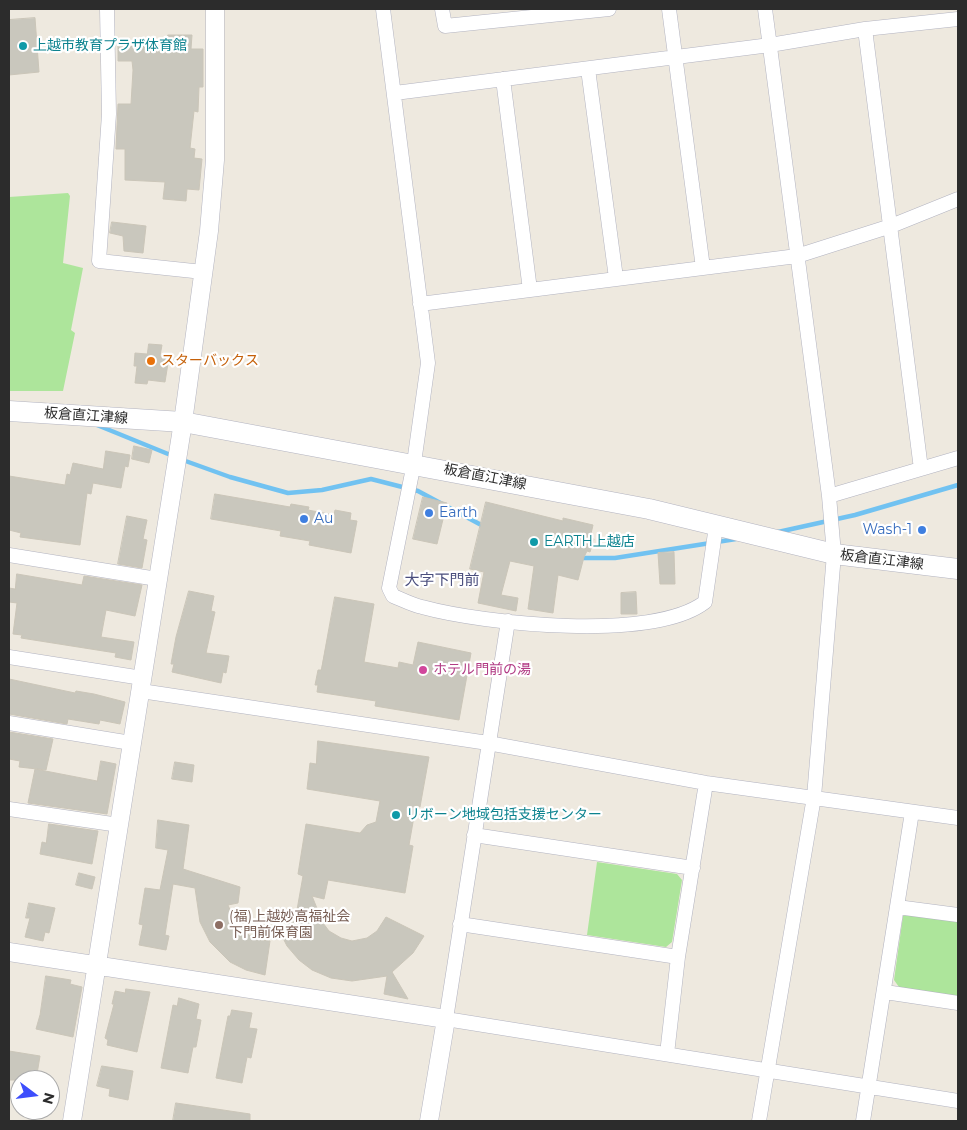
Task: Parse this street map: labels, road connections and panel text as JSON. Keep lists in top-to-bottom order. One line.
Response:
{"streets":{"main road":["板倉直江津線"]},"districts":["大字下門前"],"places":["上越市教育プラザ体育館","スターバックス","Earth","Au","Wash-1","EARTH上越店","ホテル門前の湯","リボーン地域包括支援センター","(福)上越妙高福祉会 下門前保育園"],"north":"right"}
